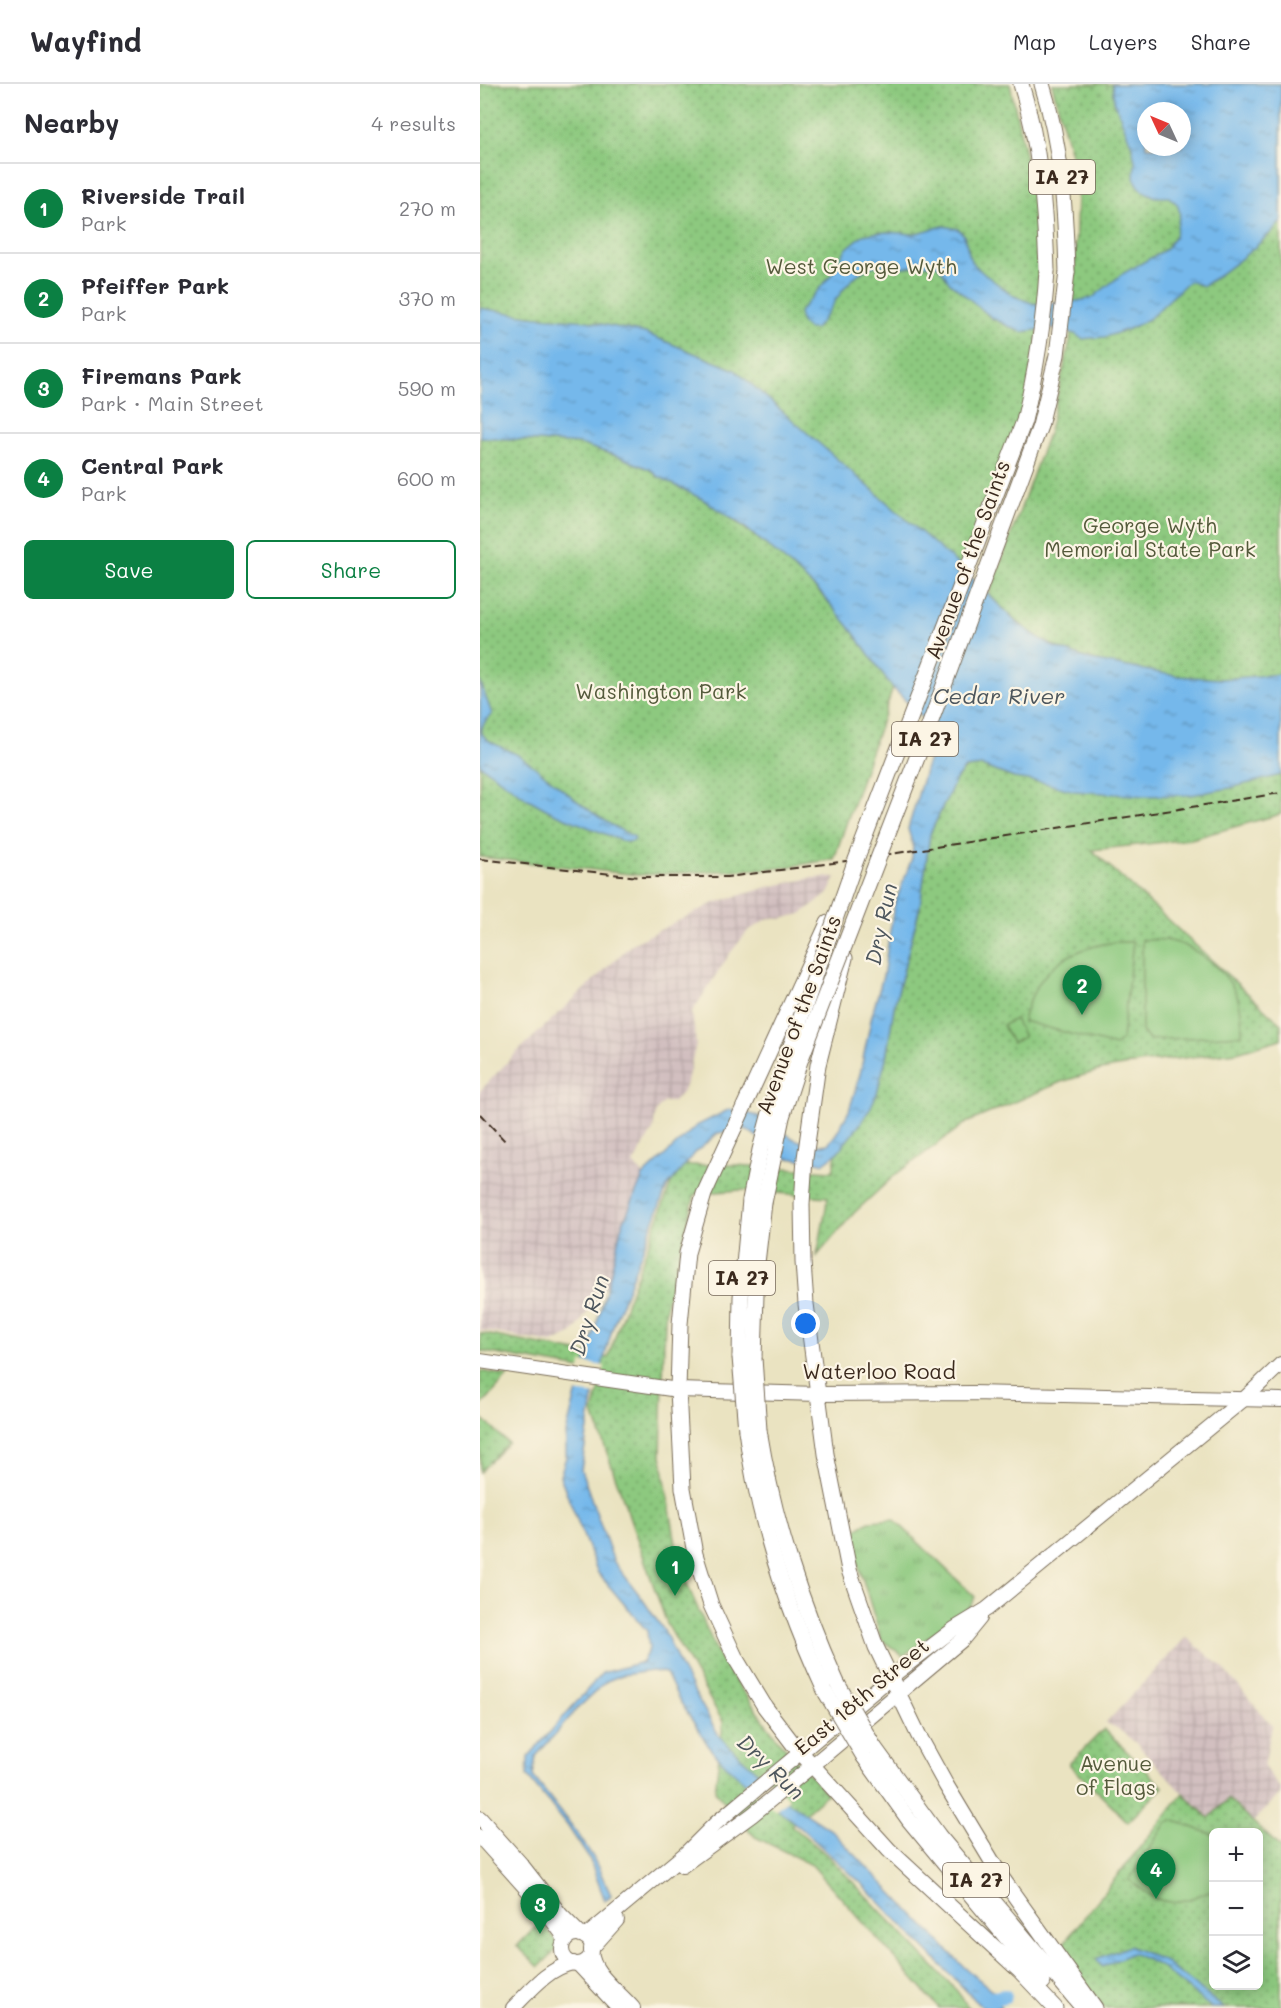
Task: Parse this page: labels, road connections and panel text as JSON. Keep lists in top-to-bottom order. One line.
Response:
{"streets":{"highway":["IA 27","Avenue of the Saints"],"main road":["Waterloo Road","East 18th Street"]},"crossings":[["Waterloo Road","East 18th Street"]],"water":["Cedar River","Dry Run"],"parks":["West George Wyth","George Wyth Memorial State Park","Washington Park","Avenue of Flags"],"north":"top left","page":{"header":"Wayfind","nav":["Map","Layers","Share"],"heading":["Nearby","4 results"],"list":[{"mark":"1","name":"Riverside Trail","note":"Park","value":"270 m"},{"mark":"2","name":"Pfeiffer Park","note":"Park","value":"370 m"},{"mark":"3","name":"Firemans Park","note":"Park · Main Street","value":"590 m"},{"mark":"4","name":"Central Park","note":"Park","value":"600 m"}],"buttons":["Save","Share"],"pins":["2","1","4","3"],"map_buttons":["+","−"]}}
